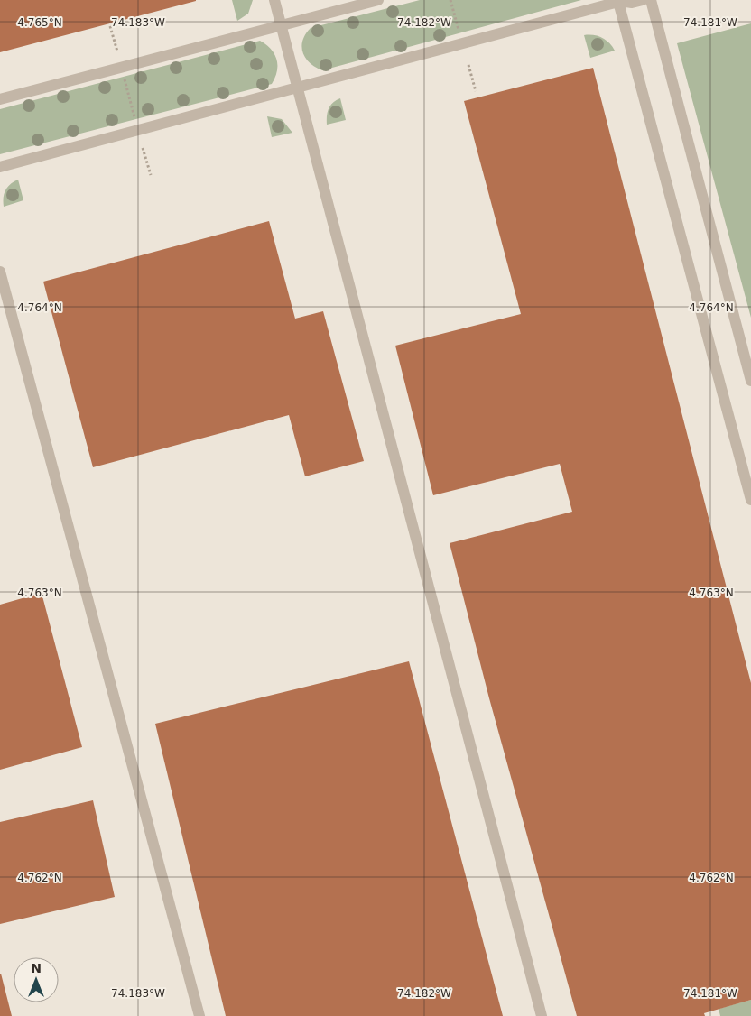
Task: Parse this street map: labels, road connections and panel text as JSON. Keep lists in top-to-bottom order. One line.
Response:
{"north":"top","coordinates":["4.765°N","74.183°W","74.182°W","74.181°W","4.764°N","4.763°N","4.762°N"]}
